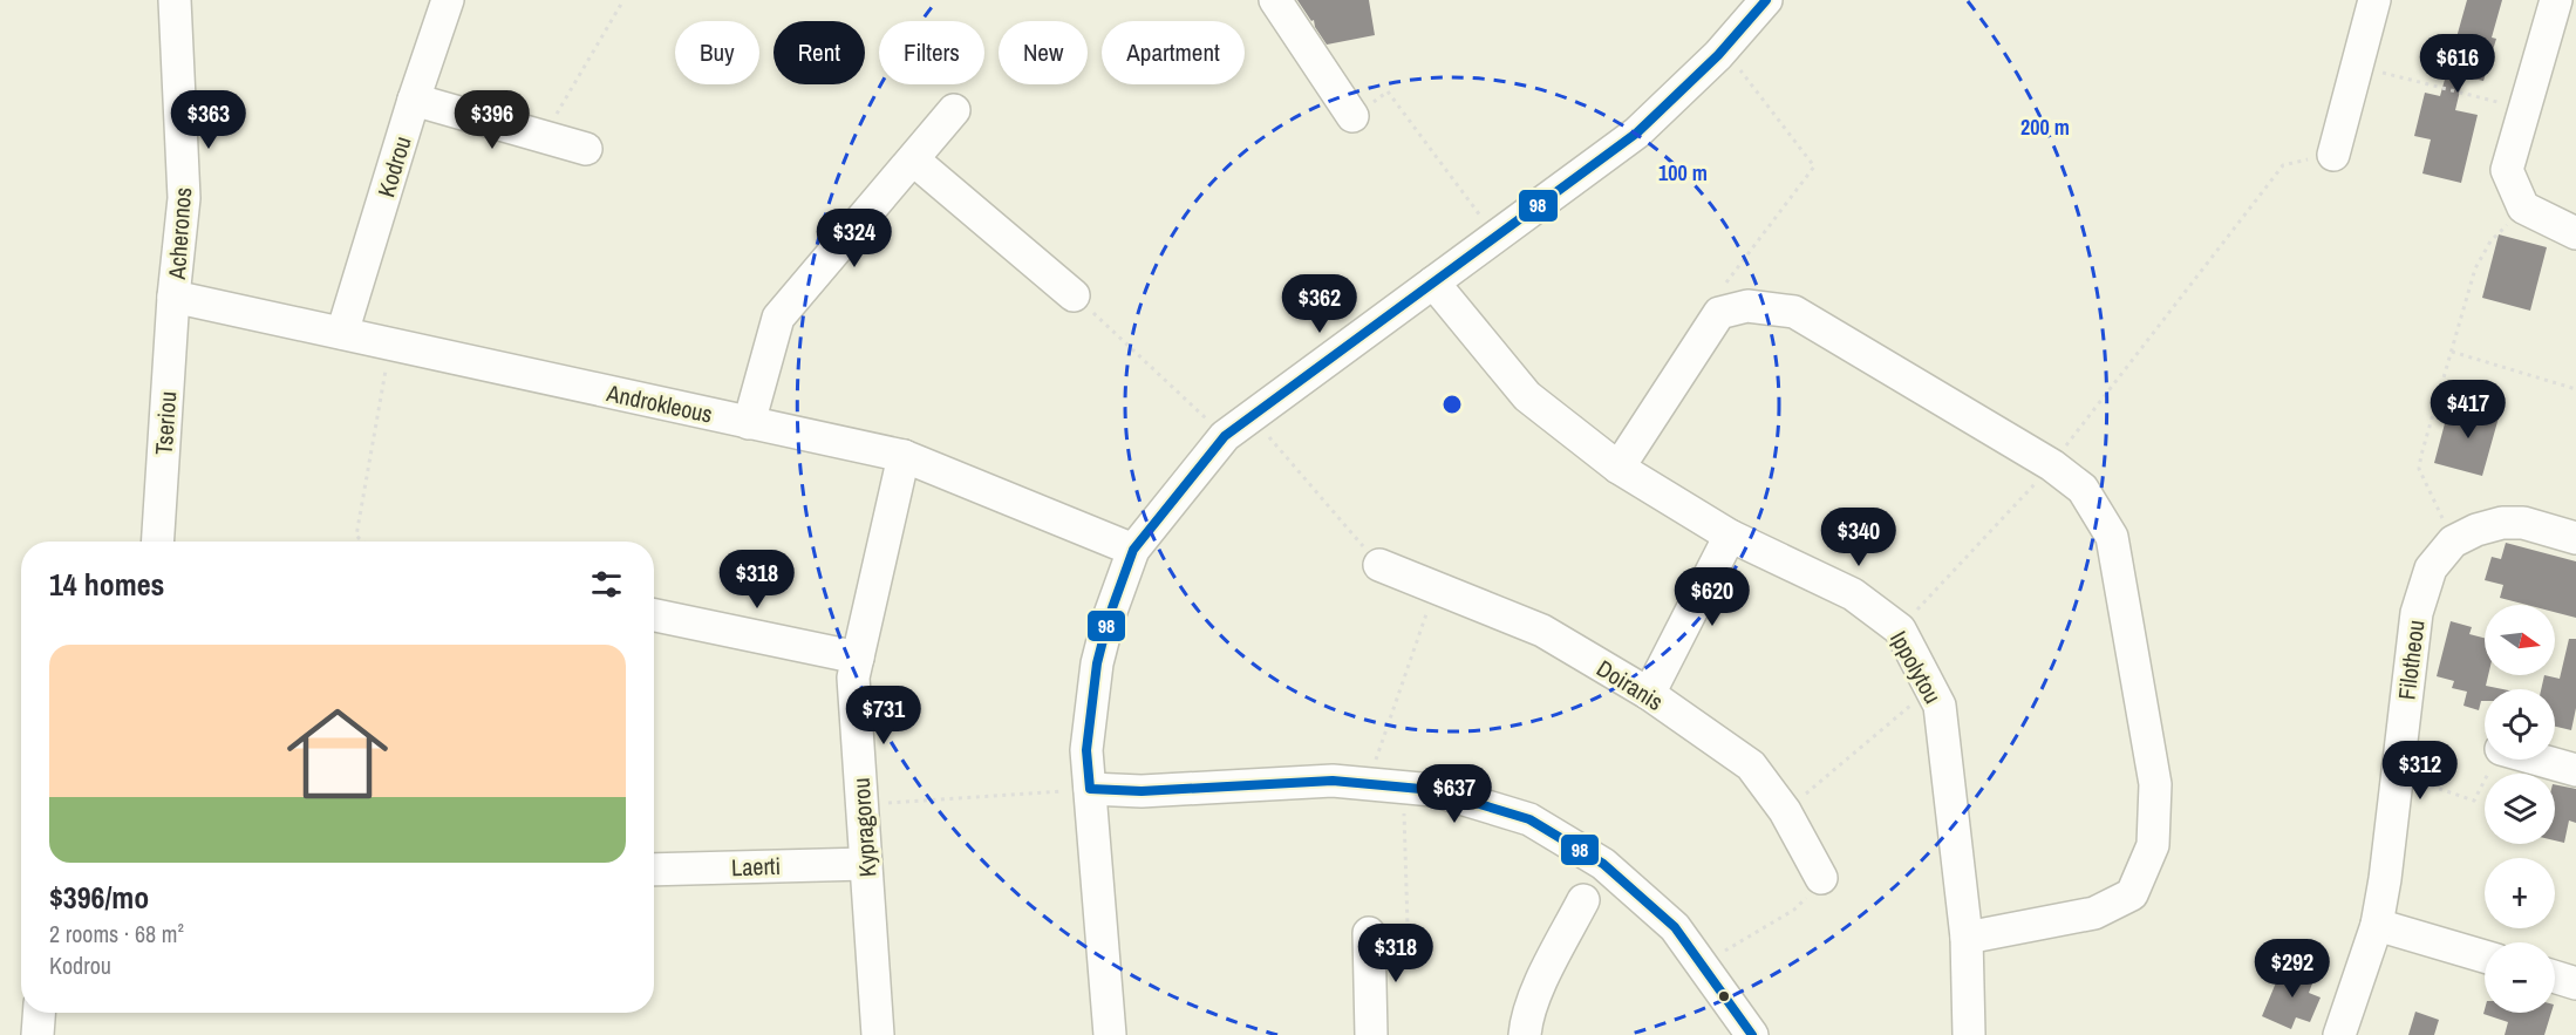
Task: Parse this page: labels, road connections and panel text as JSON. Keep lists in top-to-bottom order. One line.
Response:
{"streets":{"street":["Kodrou","Acheronos","Androkleous","Tseriou","Filotheou","Ippolytou","Doiranis","Kypragorou","Laerti"]},"crossings":[["Kodrou","Androkleous"],["Acheronos","Androkleous"],["Acheronos","Tseriou"],["Androkleous","Tseriou"],["Androkleous","Kypragorou"],["Kypragorou","Laerti"]],"lines":["transit line 98"],"north":"right","page":{"chip":["Buy","Rent","Filters","New","Apartment"],"price":["$616","$363","$396","$324","$362","$417","$340","$318","$620","$731","$312","$637","$318","$292"],"heading":"14 homes","map_buttons":["+","−"],"list":[{"name":"$396/mo","note":"2 rooms · 68 m² · Kodrou"}]},"rings":["200 m","100 m"]}
